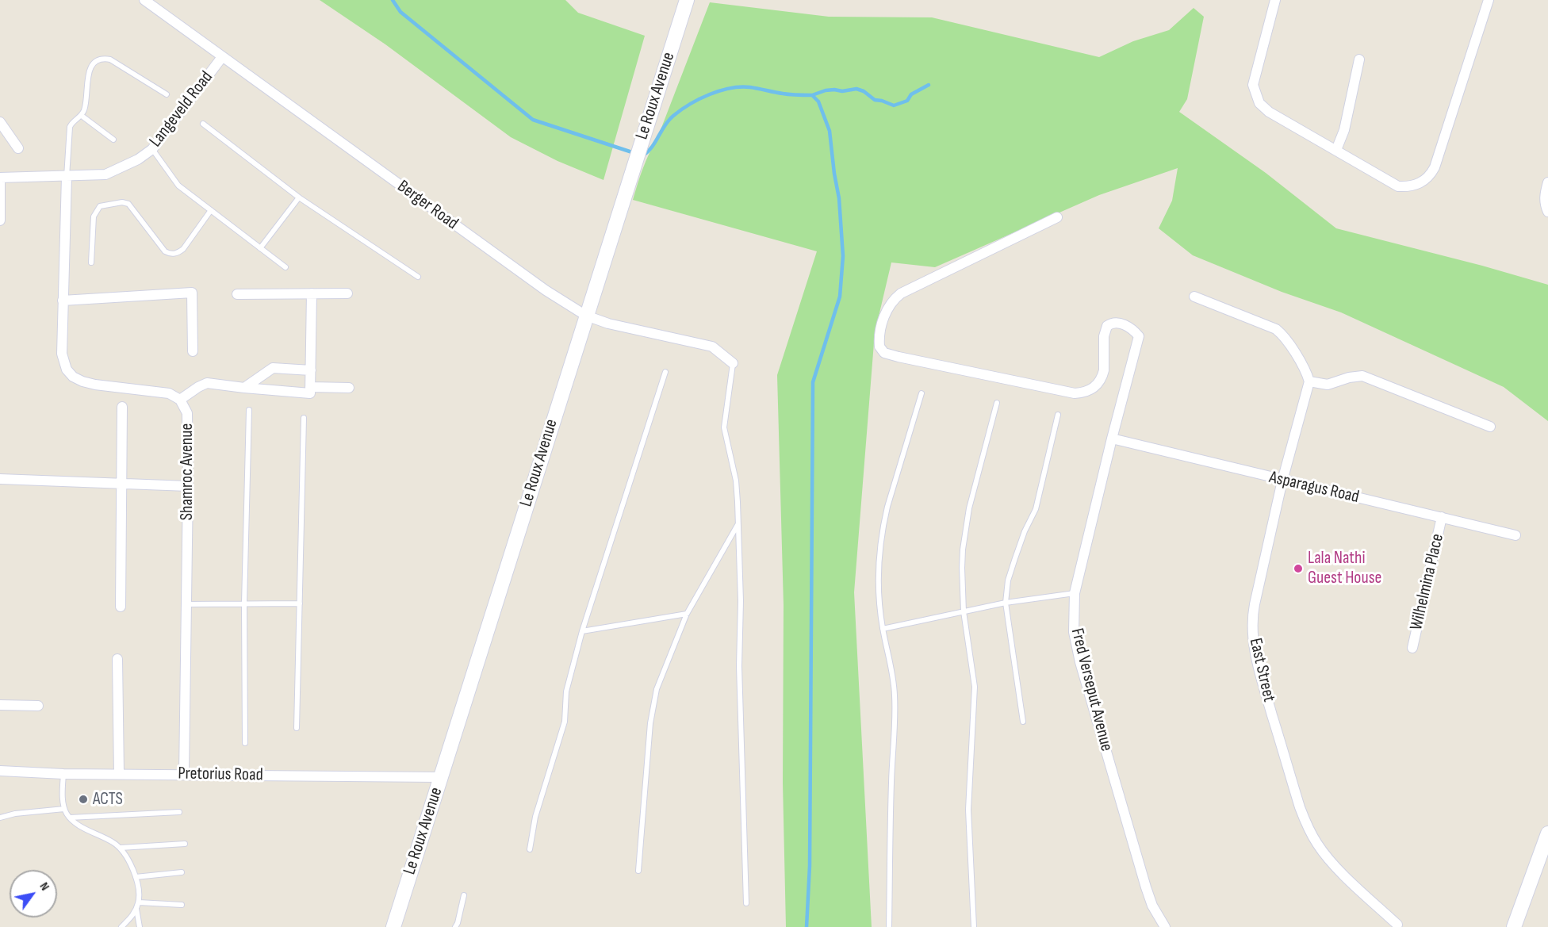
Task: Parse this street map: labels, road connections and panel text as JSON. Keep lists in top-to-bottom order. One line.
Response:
{"streets":{"main road":["Le Roux Avenue"],"street":["Langeveld Road","Berger Road","Shamroc Avenue","Asparagus Road","Wilhelmina Place","East Street","Fred Verseput Avenue","Pretorius Road"]},"crossings":[["Le Roux Avenue","Berger Road"],["Le Roux Avenue","Pretorius Road"],["Langeveld Road","Berger Road"],["Langeveld Road","Shamroc Avenue"],["Shamroc Avenue","Pretorius Road"],["Asparagus Road","Wilhelmina Place"],["Asparagus Road","East Street"],["Asparagus Road","Fred Verseput Avenue"]],"places":["Lala Nathi Guest House","ACTS"],"north":"top right"}
